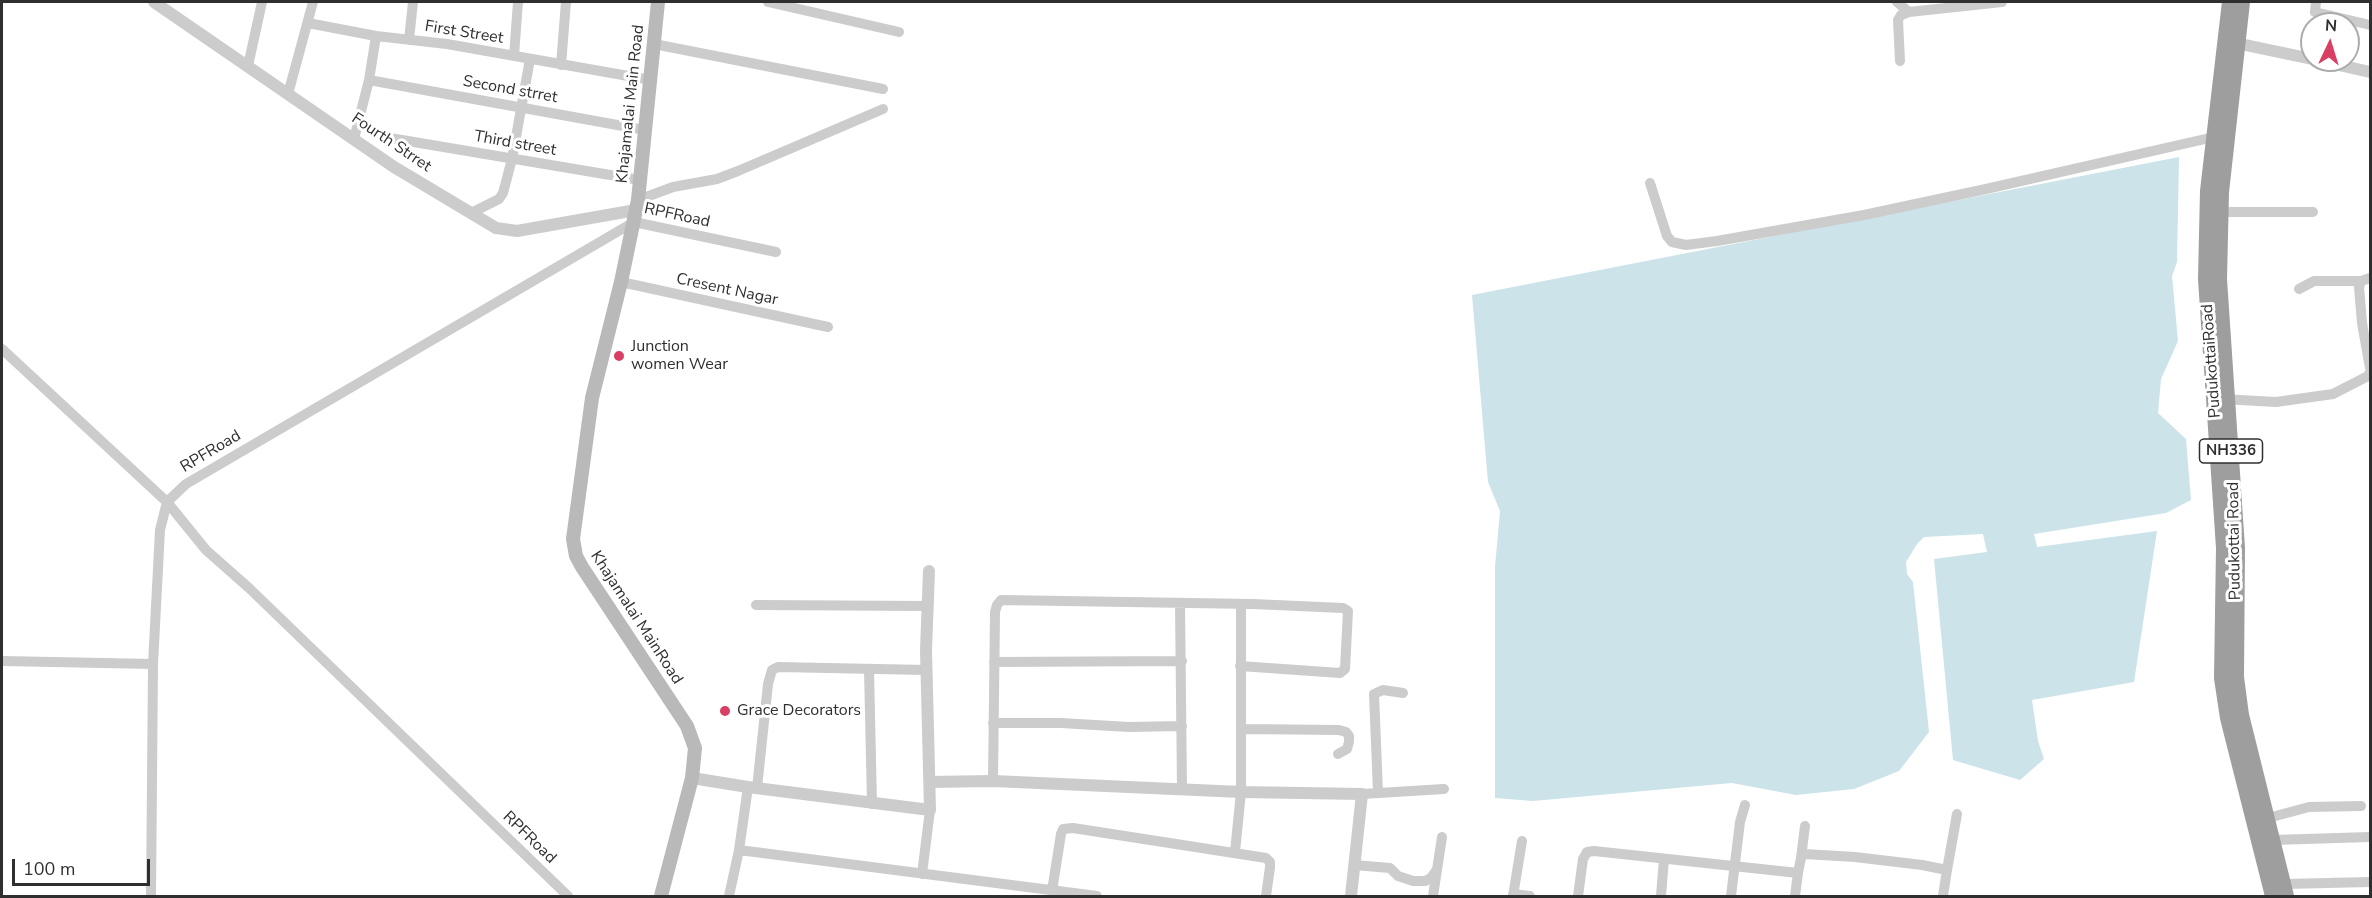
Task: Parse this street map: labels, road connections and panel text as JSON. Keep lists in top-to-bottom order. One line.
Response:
{"streets":{"highway":["PudukottaiRoad","NH336","Pudukottai Road"],"main road":["Khajamalai Main Road","Khajamalai MainRoad"],"street":["First Street","Second strret","Fourth Strret","Third street","RPFRoad","Cresent Nagar"]},"crossings":[["First Street","Khajamalai Main Road"],["Second strret","Khajamalai Main Road"],["Khajamalai Main Road","Fourth Strret"],["Khajamalai Main Road","Third street"],["Khajamalai Main Road","RPFRoad"],["Khajamalai Main Road","Khajamalai MainRoad"],["Fourth Strret","RPFRoad"],["Fourth Strret","Khajamalai MainRoad"],["RPFRoad","Khajamalai MainRoad"],["Cresent Nagar","Khajamalai MainRoad"],["PudukottaiRoad","Pudukottai Road"],["NH336","Pudukottai Road"]],"places":["Junction women Wear","Grace Decorators"],"scale_bar":"100 m","north":"top"}
